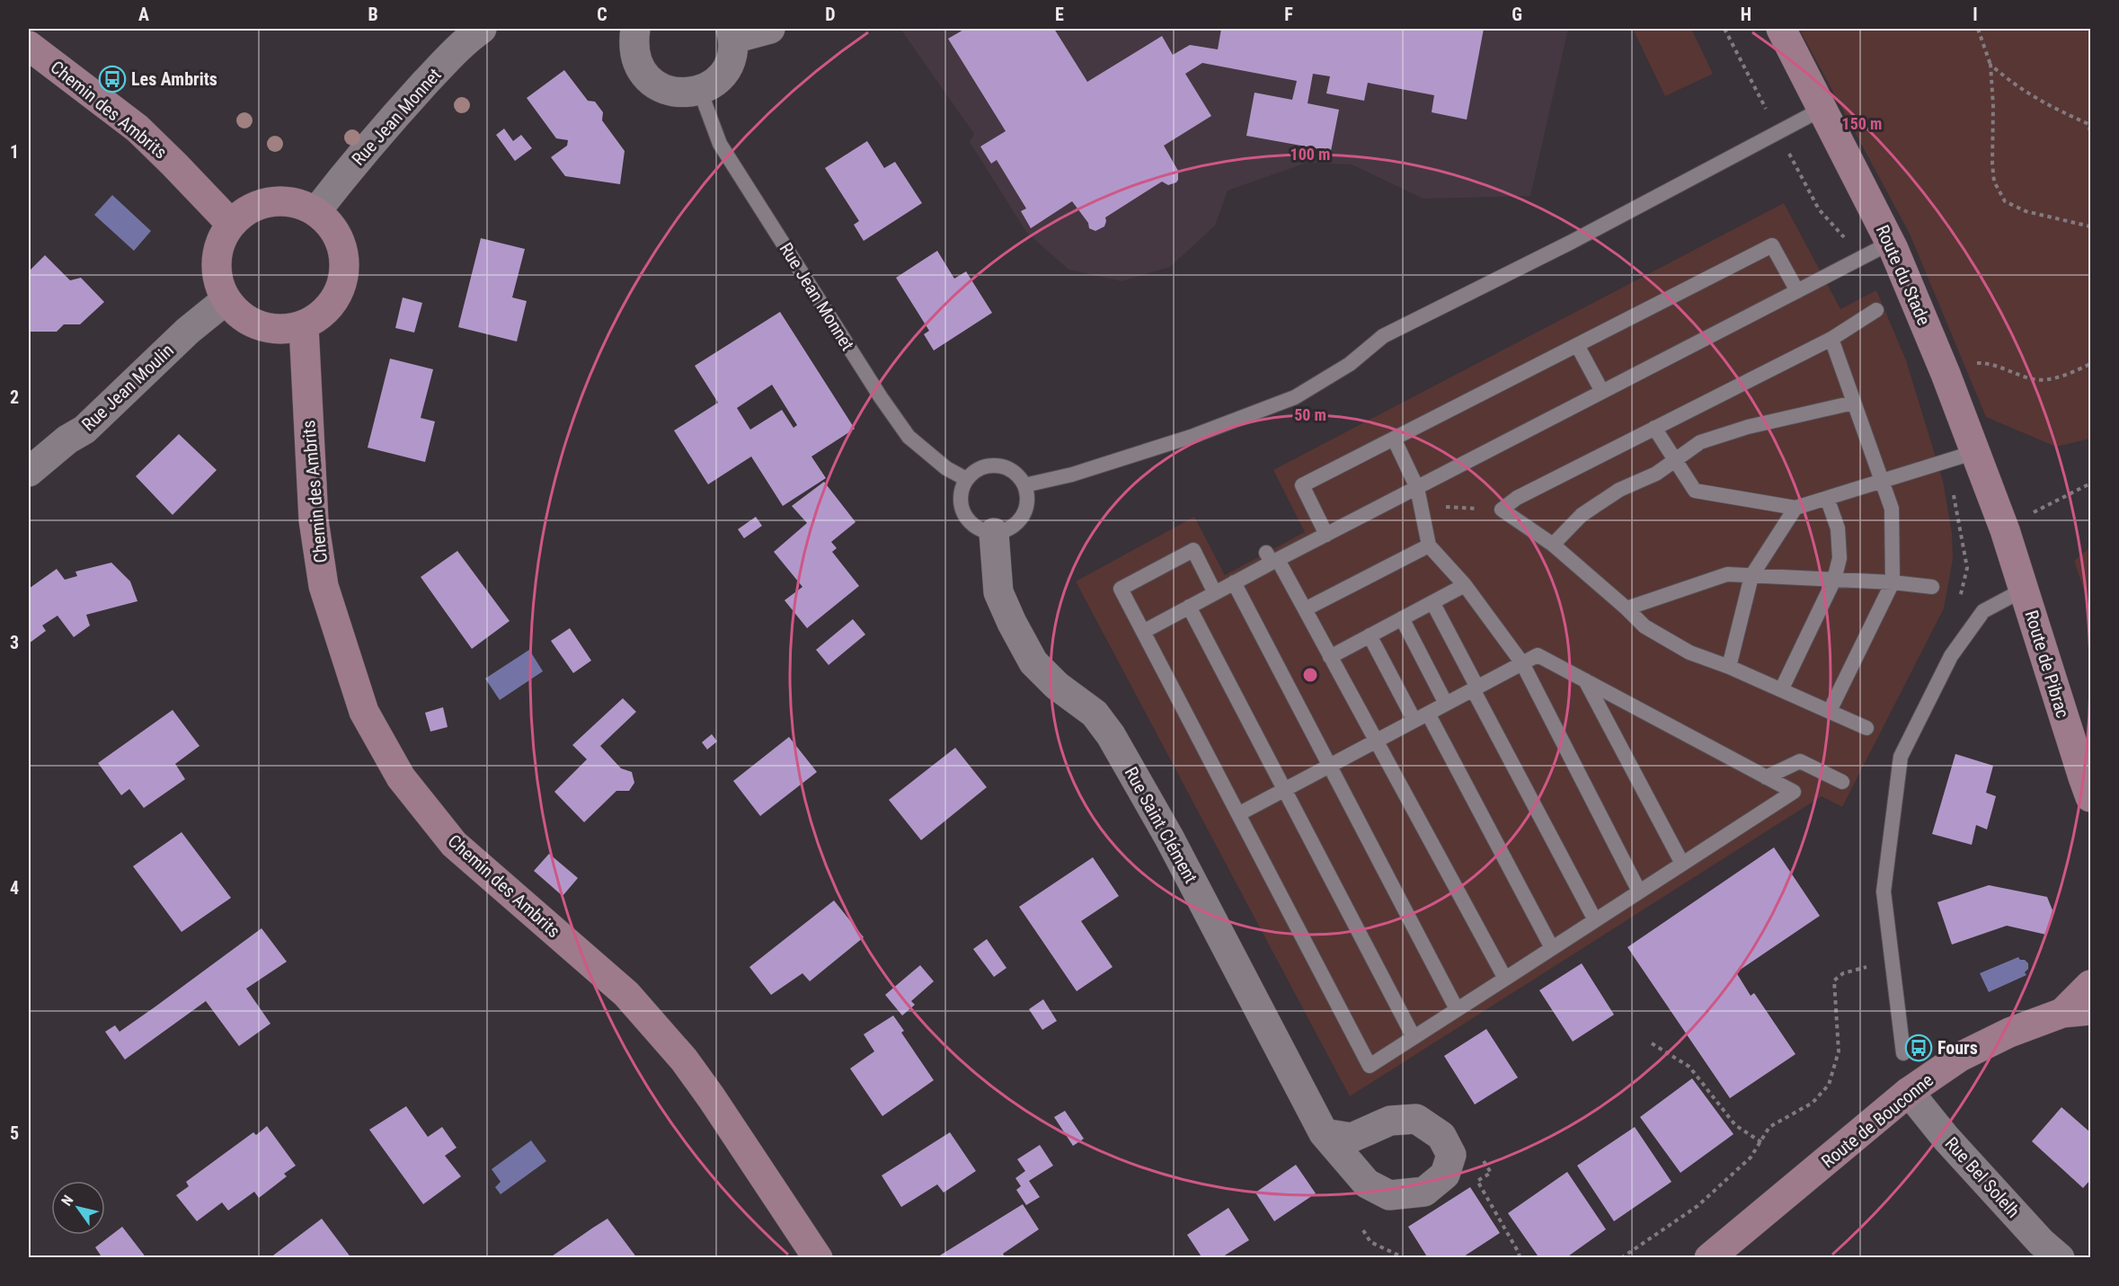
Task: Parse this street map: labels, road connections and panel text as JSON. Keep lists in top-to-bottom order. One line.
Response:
{"streets":{"street":["Chemin des Ambrits","Rue Jean Monnet","Route du Stade","Rue Jean Moulin","Route de Pibrac","Rue Saint Clément","Route de Bouconne","Rue Bel Solelh"]},"crossings":[["Chemin des Ambrits","Rue Jean Monnet"],["Chemin des Ambrits","Rue Jean Moulin"],["Rue Jean Monnet","Rue Jean Moulin"],["Rue Jean Monnet","Rue Saint Clément"],["Route du Stade","Route de Pibrac"],["Route de Bouconne","Rue Bel Solelh"]],"places":{"bus stop":["Les Ambrits","Fours"]},"north":"top left","grid":{"columns":["A","B","C","D","E","F","G","H","I"],"rows":["1","2","3","4","5"]},"rings":["150 m","100 m","50 m"]}
